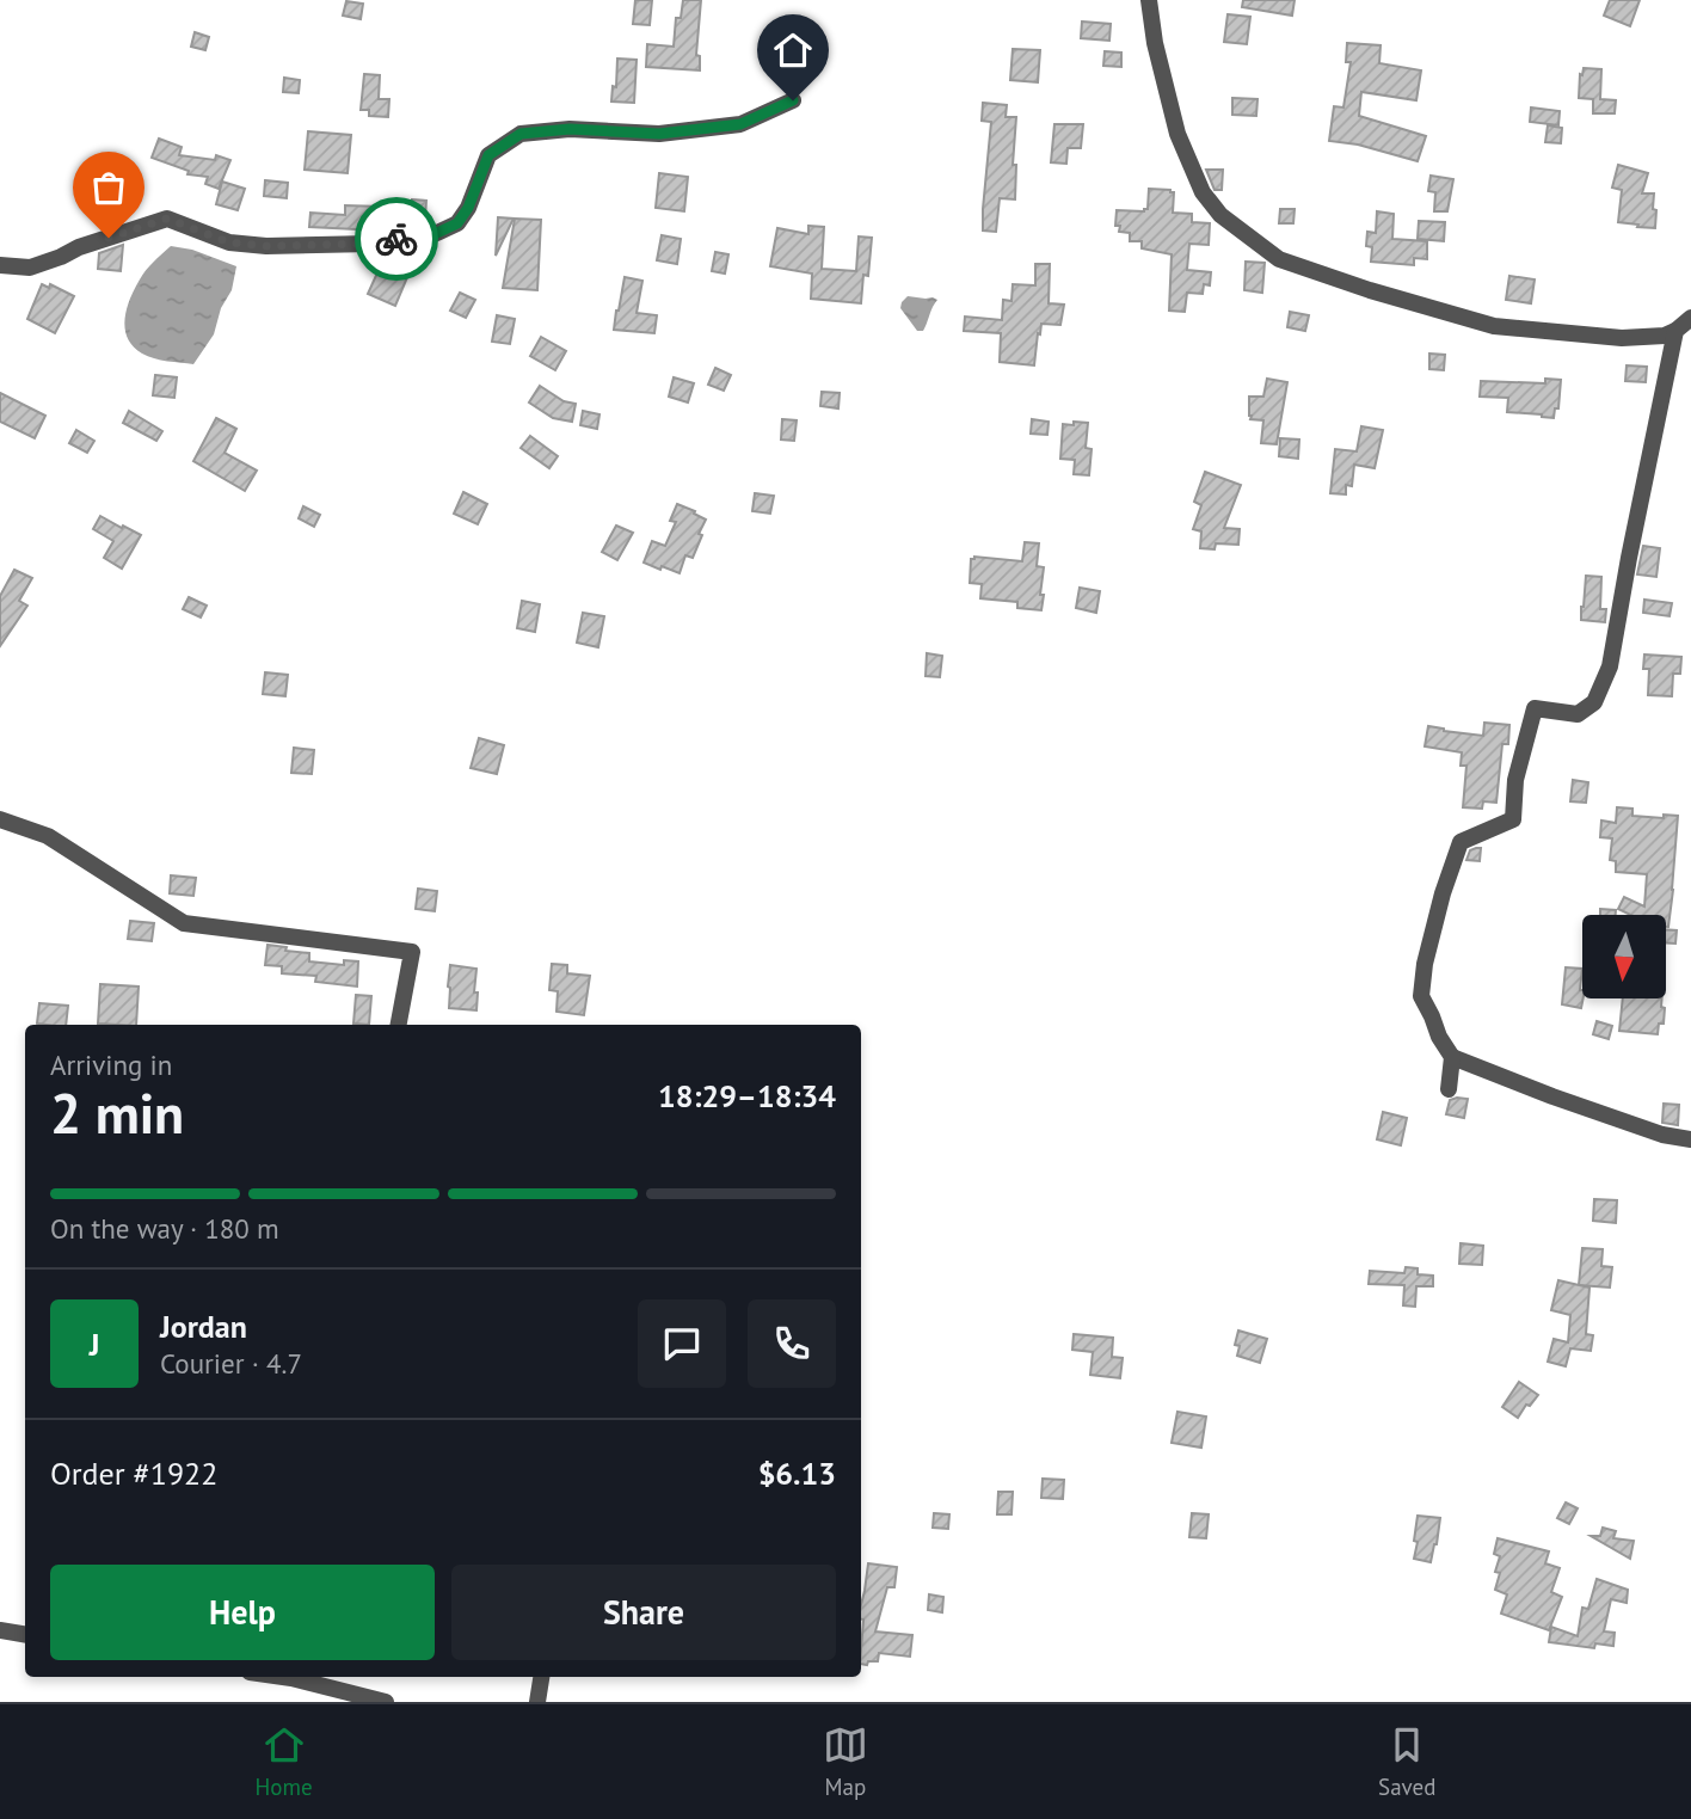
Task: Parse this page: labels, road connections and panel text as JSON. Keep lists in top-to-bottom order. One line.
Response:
{"north":"bottom","page":{"heading":["2 min","Arriving in","18:29–18:34"],"panel":["Jordan","Courier · 4.7","Order #1922","$6.13"],"bar":"On the way · 180 m","round":"J","buttons":["Help","Share"],"tabs":["Home","Map","Saved"]}}
